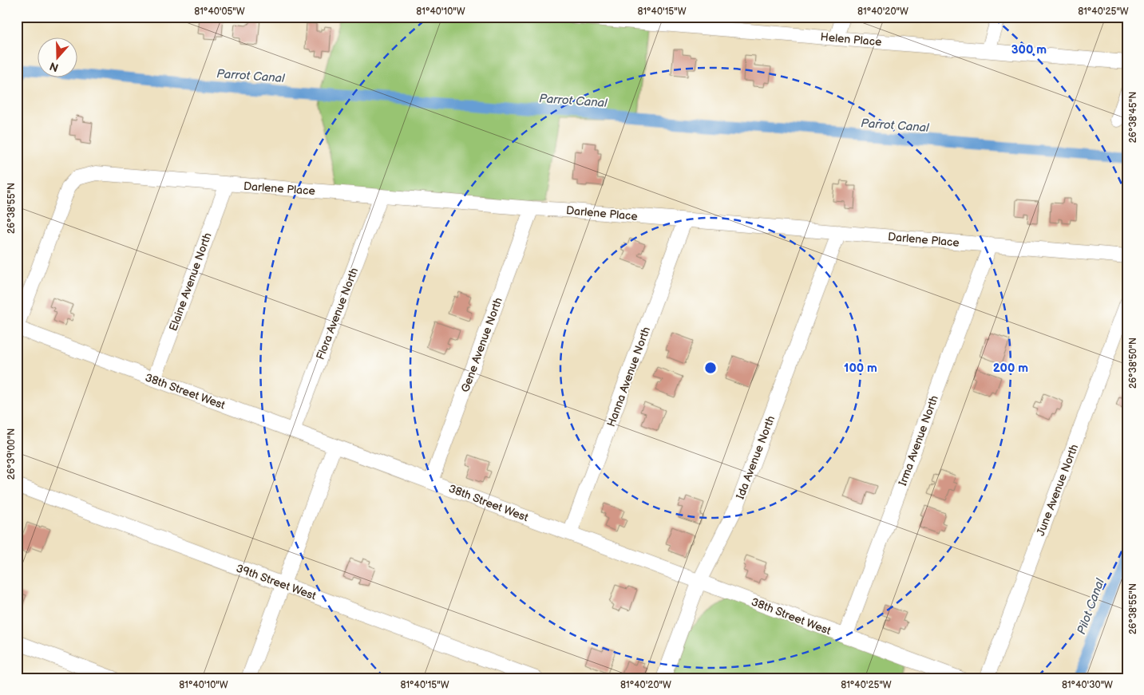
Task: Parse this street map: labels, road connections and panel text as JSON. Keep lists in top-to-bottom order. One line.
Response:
{"streets":{"street":["Helen Place","Darlene Place","Elaine Avenue North","Flora Avenue North","Gene Avenue North","Hanna Avenue North","38th Street West","Irma Avenue North","Ida Avenue North","June Avenue North","39th Street West"]},"crossings":[["Darlene Place","Elaine Avenue North"],["Darlene Place","Flora Avenue North"],["Darlene Place","Gene Avenue North"],["Darlene Place","Hanna Avenue North"],["Darlene Place","38th Street West"],["Darlene Place","Irma Avenue North"],["Darlene Place","Ida Avenue North"],["Elaine Avenue North","38th Street West"],["Flora Avenue North","38th Street West"],["Gene Avenue North","38th Street West"],["Hanna Avenue North","38th Street West"],["38th Street West","Irma Avenue North"],["38th Street West","Ida Avenue North"]],"water":["Parrot Canal","Pilot Canal"],"north":"bottom","coordinates":["81°40'05\"W","81°40'10\"W","81°40'15\"W","81°40'20\"W","81°40'25\"W","26°38'45\"N","26°38'55\"N","26°38'50\"N","26°39'00\"N","81°40'30\"W"],"rings":["300 m","100 m","200 m"]}
